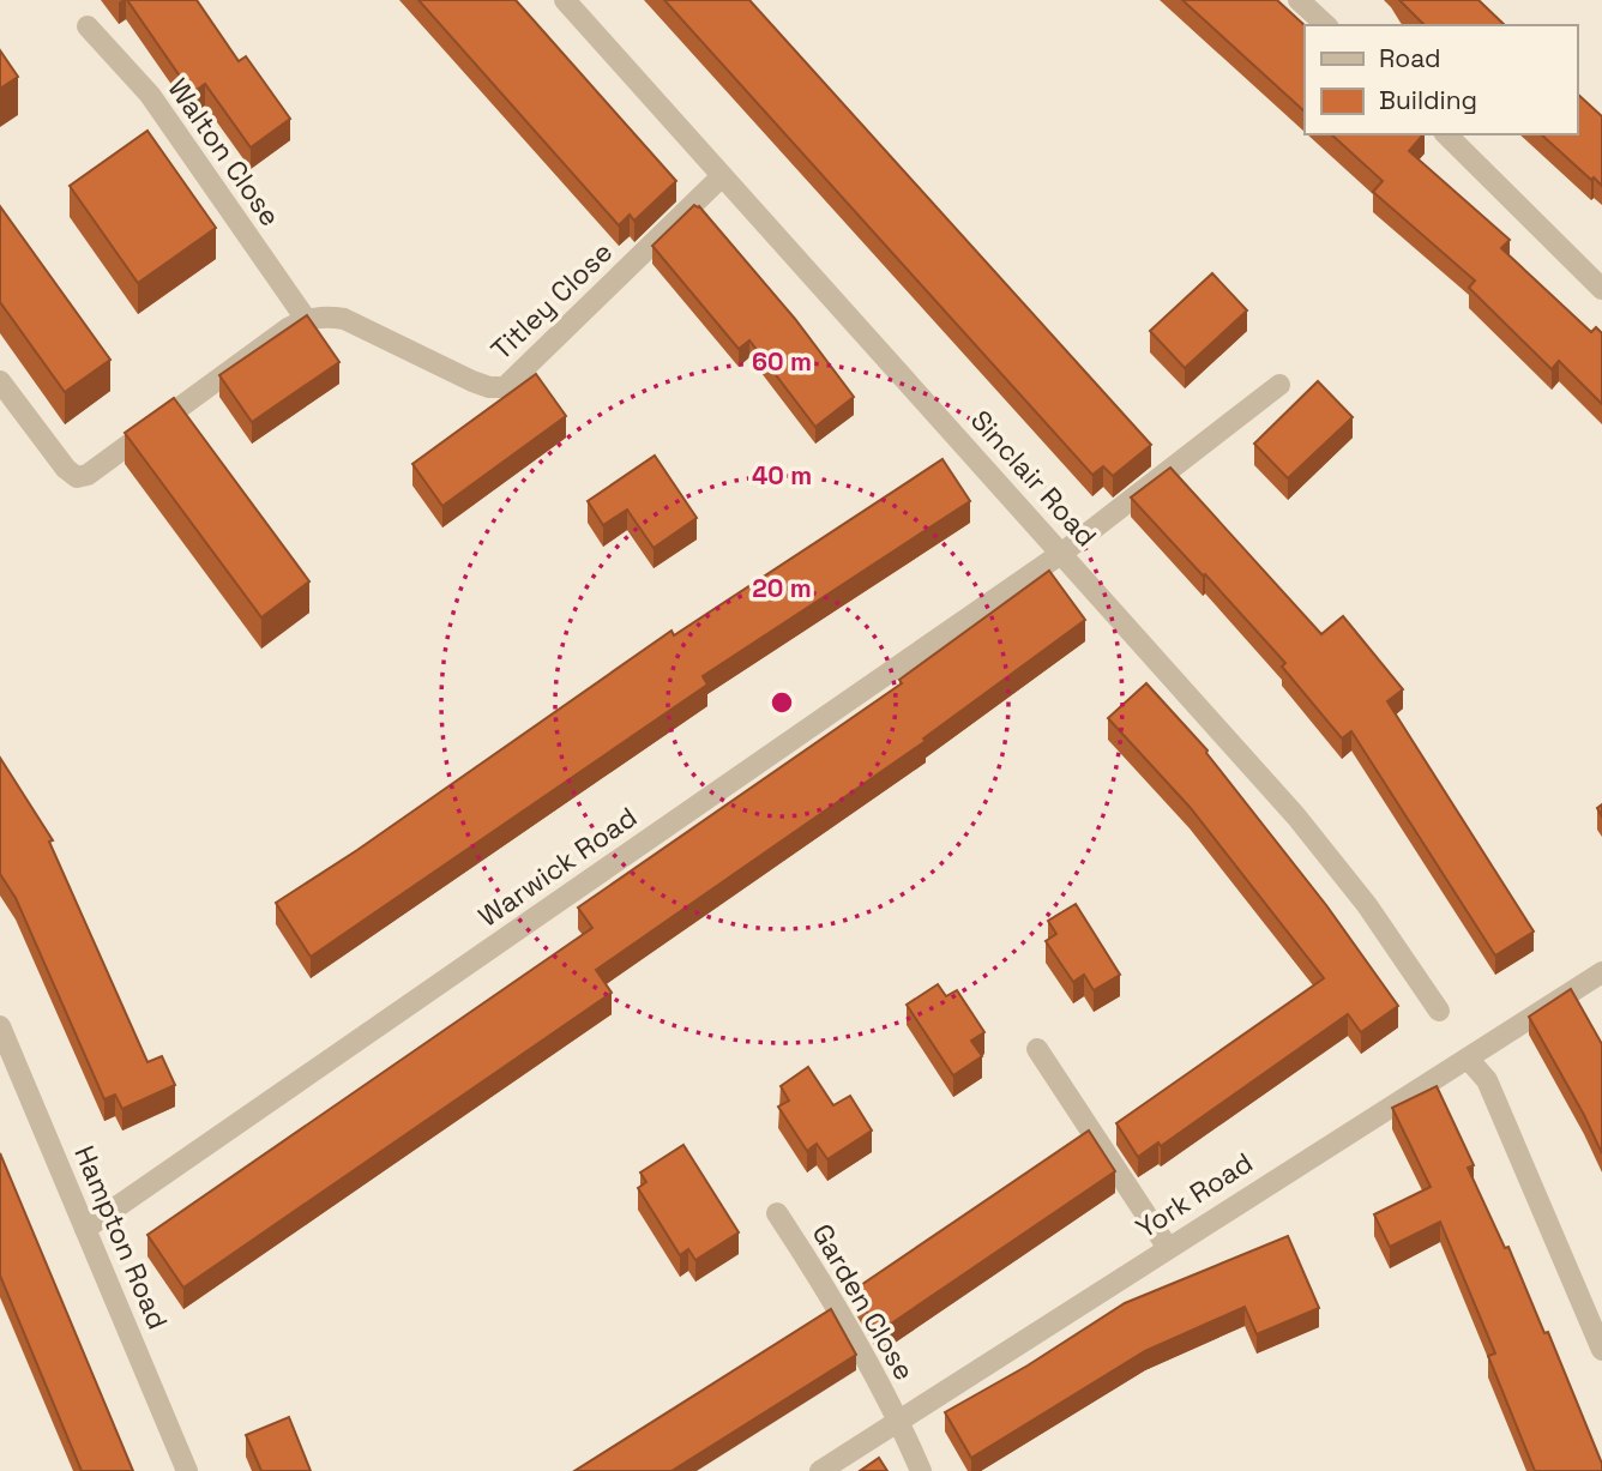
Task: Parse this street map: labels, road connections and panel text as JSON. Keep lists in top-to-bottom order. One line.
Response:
{"streets":{"street":["Walton Close","Titley Close","Sinclair Road","Warwick Road","York Road","Hampton Road","Garden Close"]},"crossings":[["Walton Close","Titley Close"],["Titley Close","Sinclair Road"],["Sinclair Road","Warwick Road"],["Warwick Road","Hampton Road"],["York Road","Garden Close"]],"legend":["Road","Building"],"rings":["60 m","40 m","20 m"]}
